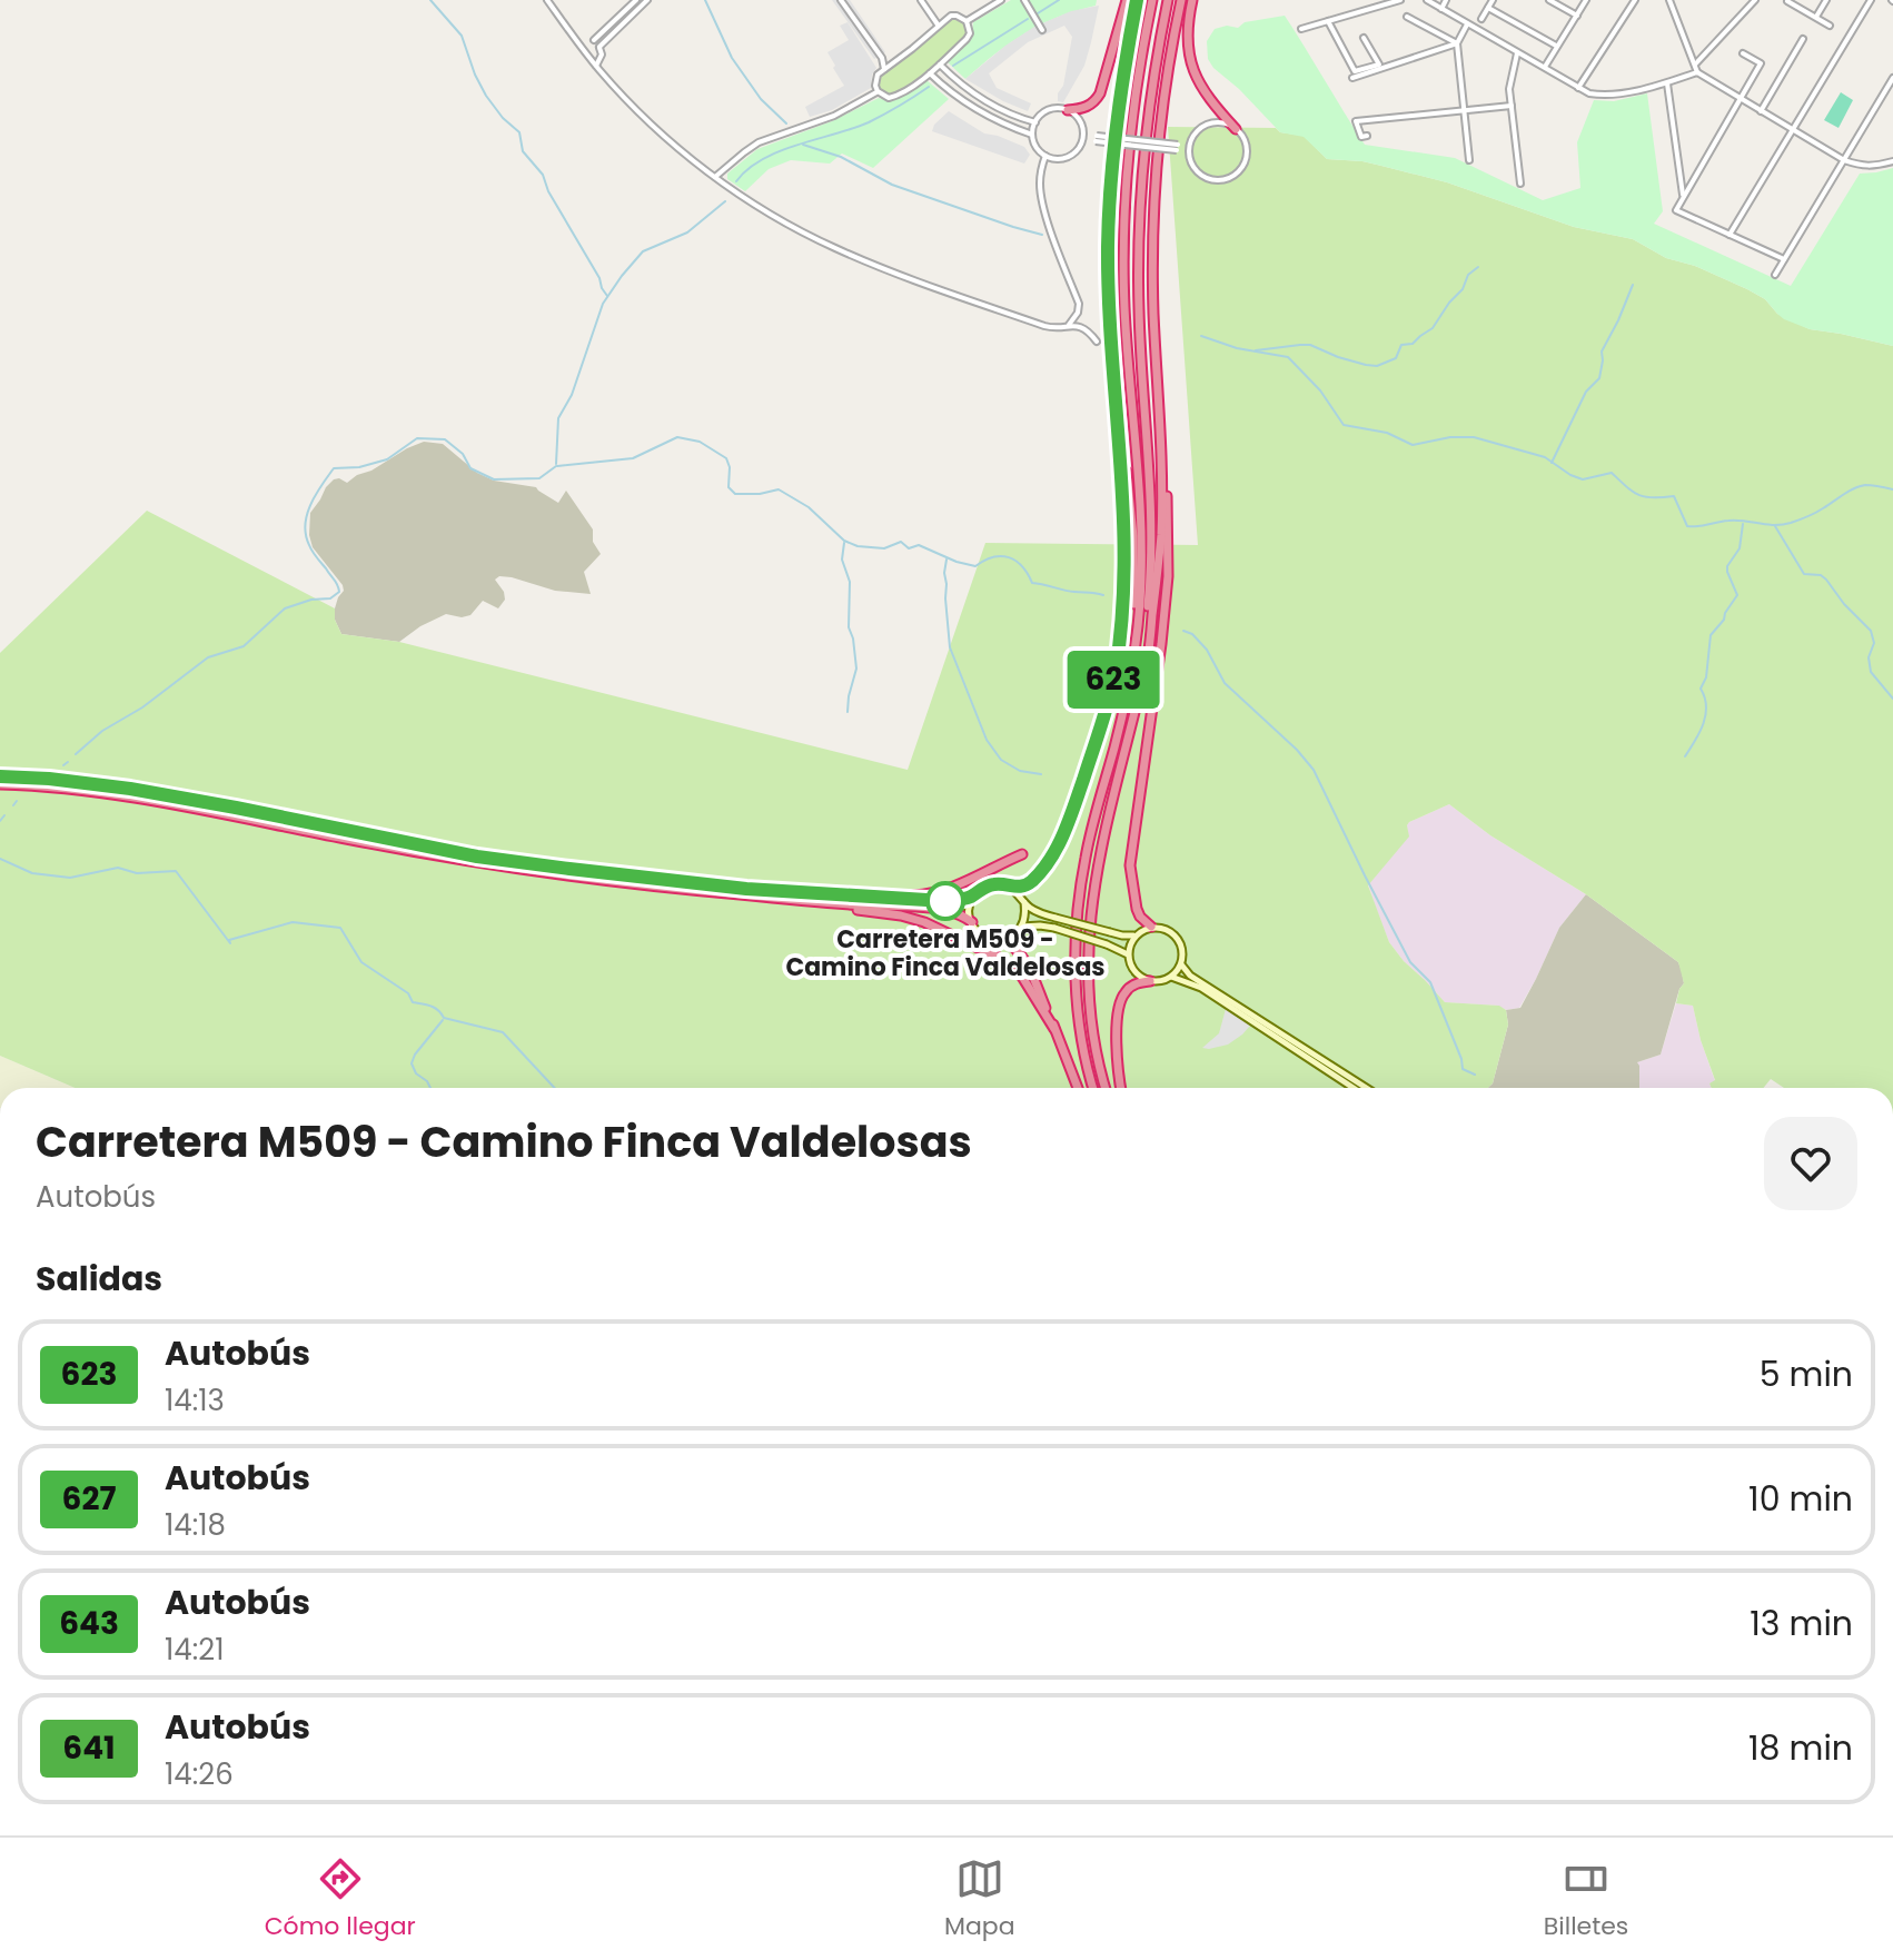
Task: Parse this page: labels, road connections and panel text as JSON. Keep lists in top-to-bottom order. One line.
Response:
{"places":["Carretera M509 - Camino Finca Valdelosas"],"lines":["bus line 623"],"page":{"on_map":"623","heading":[["Carretera M509 - Camino Finca Valdelosas","Autobús"],"Salidas"],"list":[{"mark":"623","name":"Autobús","note":"14:13","value":"5 min"},{"mark":"627","name":"Autobús","note":"14:18","value":"10 min"},{"mark":"643","name":"Autobús","note":"14:21","value":"13 min"},{"mark":"641","name":"Autobús","note":"14:26","value":"18 min"}],"tabs":["Cómo llegar","Mapa","Billetes"]}}
